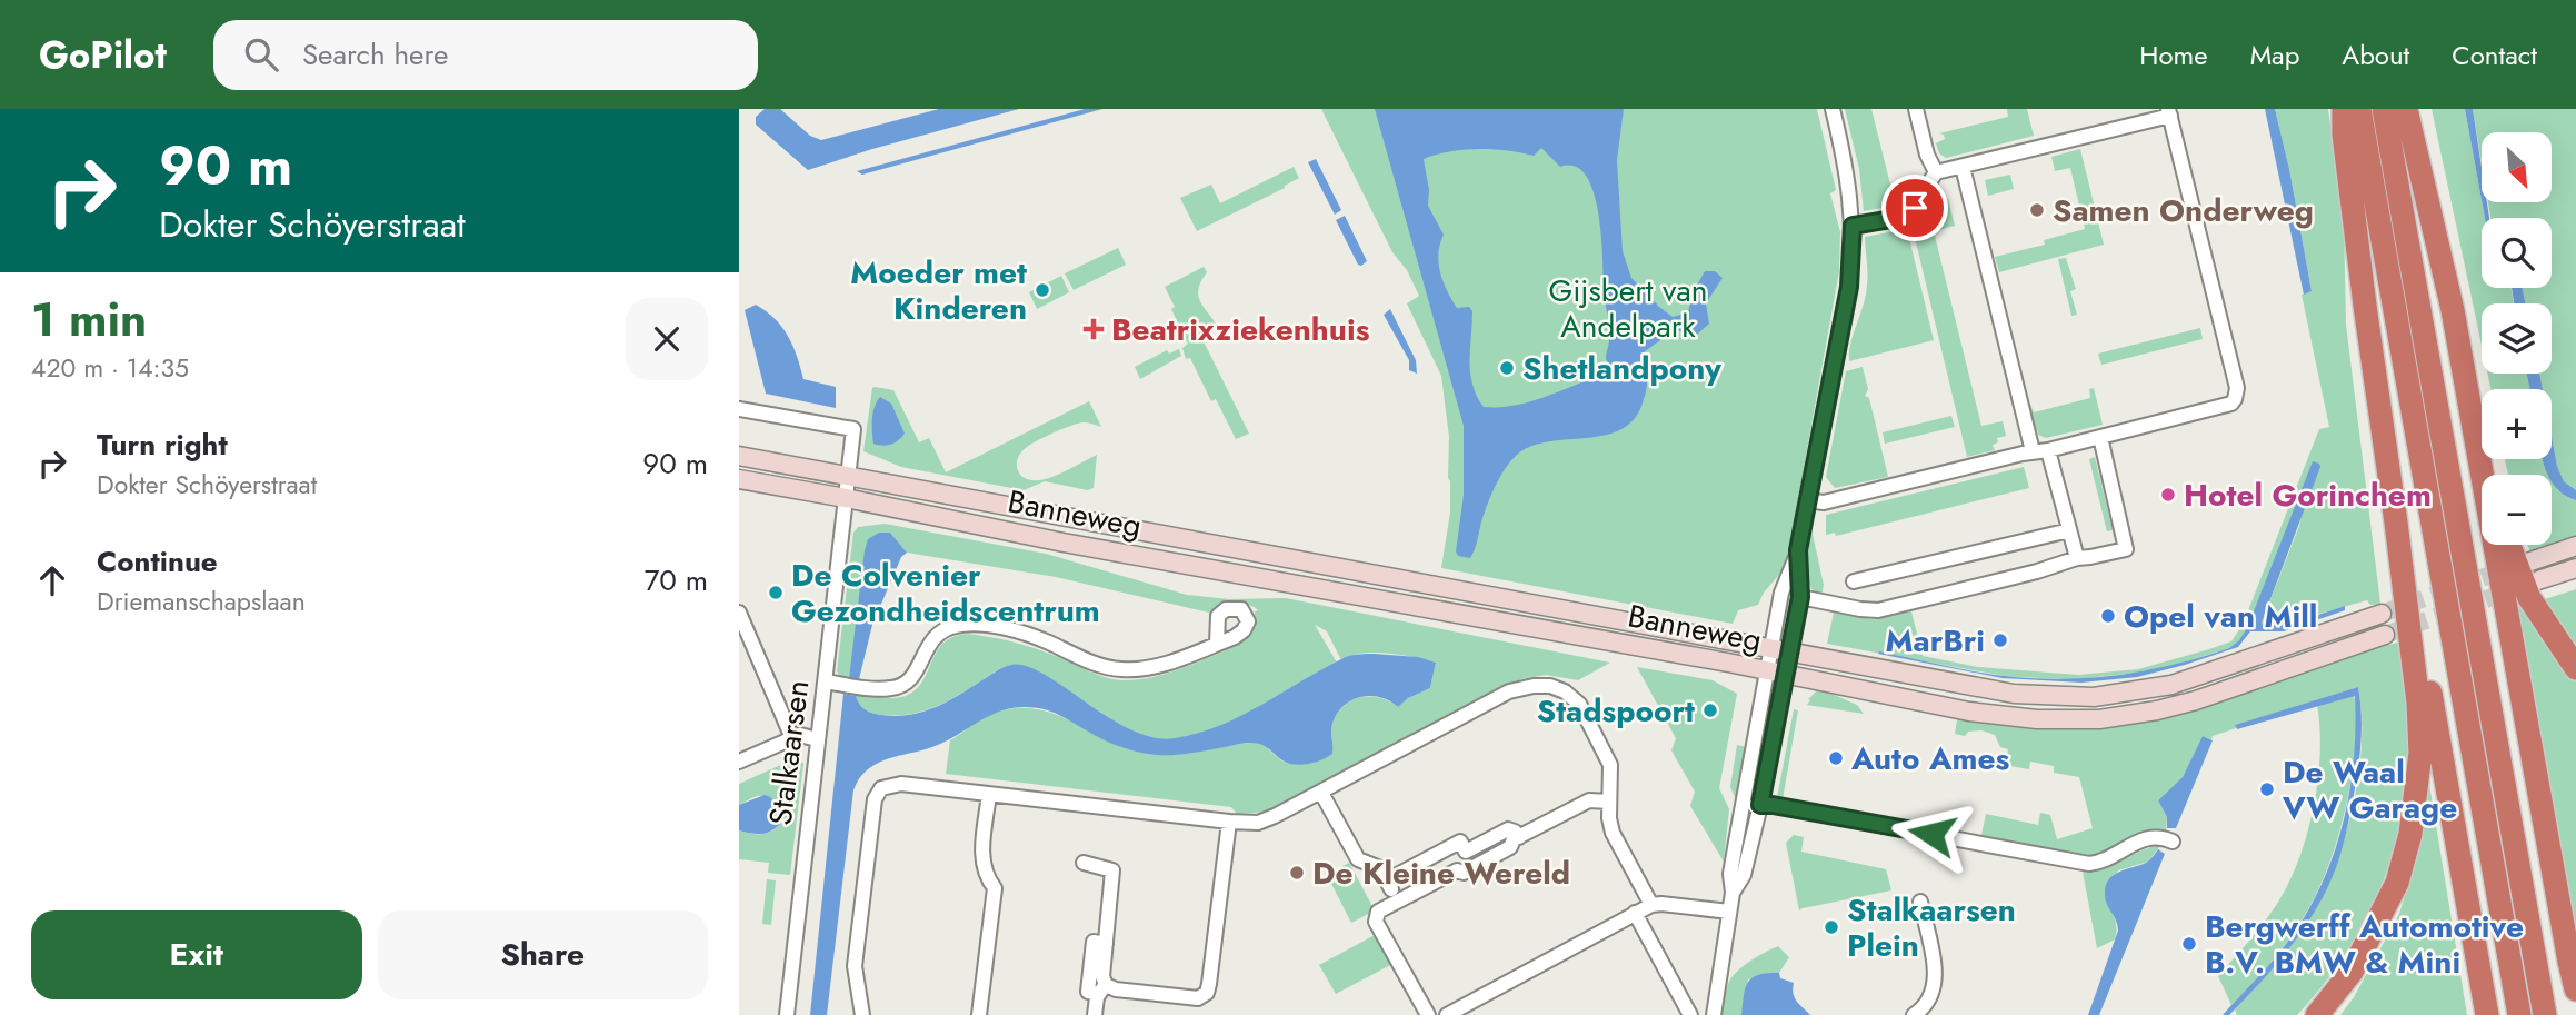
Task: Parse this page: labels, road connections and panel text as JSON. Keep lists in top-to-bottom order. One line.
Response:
{"streets":{"main road":["Banneweg"],"street":["Stalkaarsen"]},"crossings":[["Banneweg","Stalkaarsen"]],"parks":["Gijsbert van Andelpark"],"places":{"other":["Samen Onderweg","Moeder met Kinderen","Shetlandpony","Hotel Gorinchem","De Colvenier Gezondheidscentrum","Opel van Mill","MarBri","Stadspoort","Auto Ames","De Waal VW Garage","De Kleine Wereld","Stalkaarsen Plein","Bergwerff Automotive B.V. BMW & Mini"],"health":["Beatrixziekenhuis"]},"north":"bottom right","page":{"header":"GoPilot","search":"Search here","nav":["Home","Map","About","Contact"],"turn":["90 m","Dokter Schöyerstraat"],"map_buttons":["+","−"],"heading":["1 min","420 m · 14:35"],"list":[{"name":"Turn right","note":"Dokter Schöyerstraat","value":"90 m"},{"name":"Continue","note":"Driemanschapslaan","value":"70 m"}],"buttons":["Exit","Share"]}}
